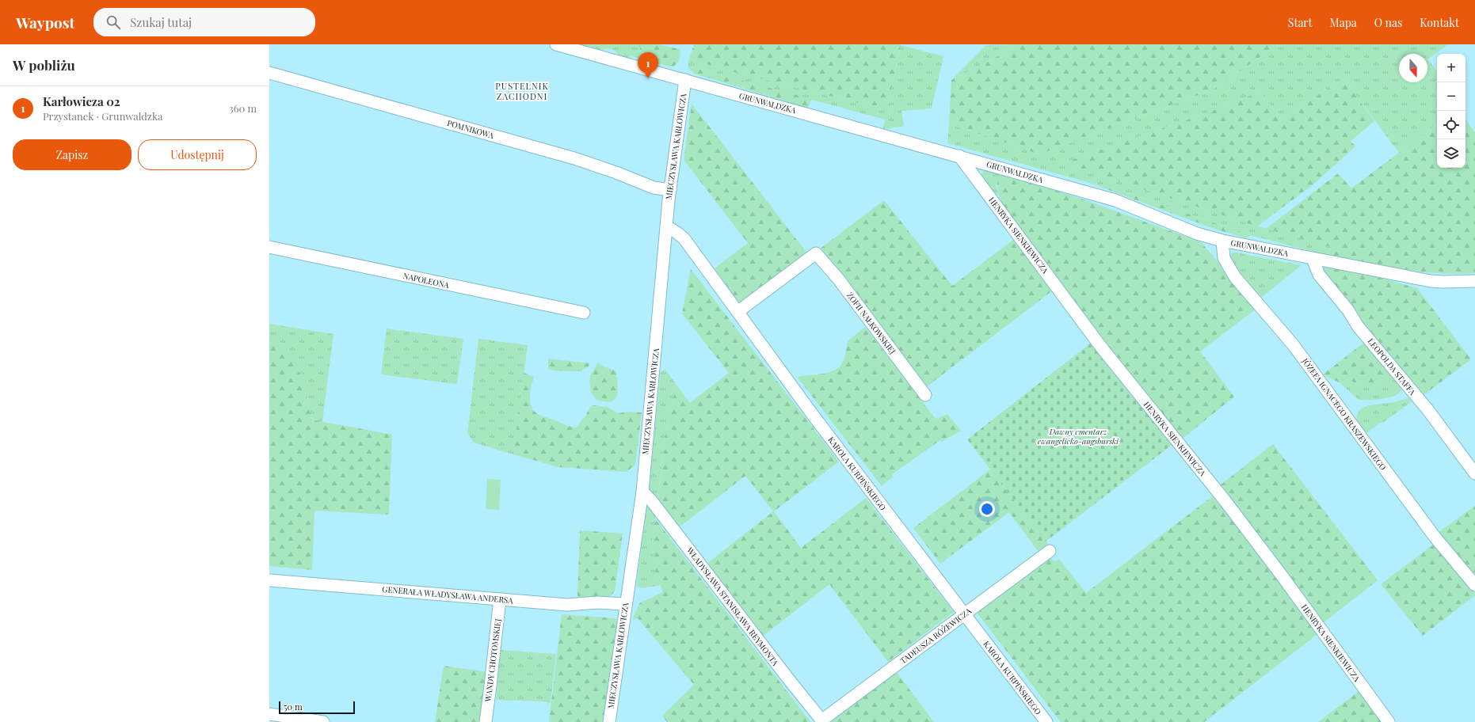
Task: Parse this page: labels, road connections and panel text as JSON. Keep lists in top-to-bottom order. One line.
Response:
{"streets":{"street":["GRUNWALDZKA","POMNIKOWA","MIECZYSŁAWA KARŁOWICZA","HENRYKA SIENKIEWICZA","NAPOLEONA","ZOFII NAŁKOWSKIEJ","LEOPOLDA STAFFA","JÓZEFA IGNACEGO KRASZEWSKIEGO","KAROLA KURPIŃSKIEGO","GENERAŁA WŁADYSŁAWA ANDERSA","WŁADYSŁAWA STANISŁAWA REYMONTA","TADEUSZA RÓŻEWICZA","WANDY CHOTOMSKIEJ"]},"crossings":[["GRUNWALDZKA","MIECZYSŁAWA KARŁOWICZA"],["GRUNWALDZKA","HENRYKA SIENKIEWICZA"],["GRUNWALDZKA","LEOPOLDA STAFFA"],["GRUNWALDZKA","JÓZEFA IGNACEGO KRASZEWSKIEGO"],["POMNIKOWA","MIECZYSŁAWA KARŁOWICZA"],["MIECZYSŁAWA KARŁOWICZA","KAROLA KURPIŃSKIEGO"],["MIECZYSŁAWA KARŁOWICZA","GENERAŁA WŁADYSŁAWA ANDERSA"],["MIECZYSŁAWA KARŁOWICZA","WŁADYSŁAWA STANISŁAWA REYMONTA"],["ZOFII NAŁKOWSKIEJ","KAROLA KURPIŃSKIEGO"],["KAROLA KURPIŃSKIEGO","TADEUSZA RÓŻEWICZA"],["GENERAŁA WŁADYSŁAWA ANDERSA","WANDY CHOTOMSKIEJ"],["WŁADYSŁAWA STANISŁAWA REYMONTA","TADEUSZA RÓŻEWICZA"]],"districts":["PUSTELNIK ZACHODNI"],"parks":["Dawny cmentarz ewangelicko-augsburski"],"scale_bar":"50 m","north":"bottom","page":{"header":"Waypost","search":"Szukaj tutaj","nav":["Start","Mapa","O nas","Kontakt"],"heading":"W pobliżu","pins":"1","map_buttons":["+","−"],"list":[{"mark":"1","name":"Karłowicza 02","note":"Przystanek · Grunwaldzka","value":"360 m"}],"buttons":["Zapisz","Udostępnij"],"scale":"50 m"}}
